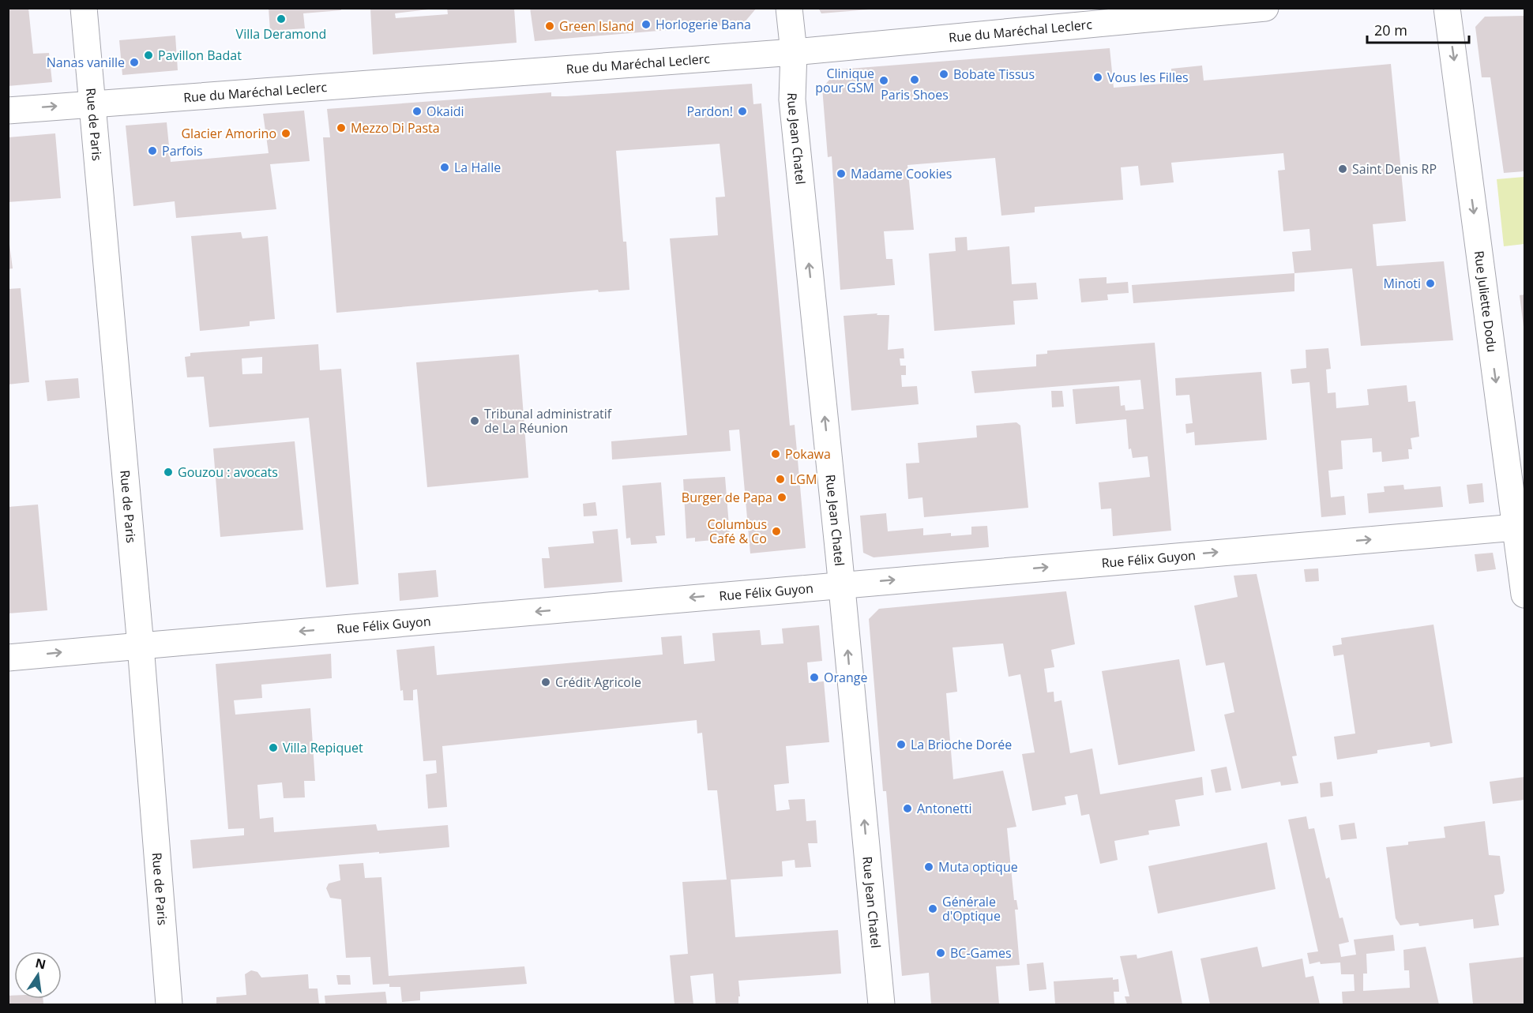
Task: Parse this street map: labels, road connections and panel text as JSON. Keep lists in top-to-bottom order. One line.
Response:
{"streets":{"street":["Rue du Maréchal Leclerc","Rue de Paris","Rue Jean Chatel","Rue Juliette Dodu","Rue Félix Guyon"]},"crossings":[["Rue du Maréchal Leclerc","Rue de Paris"],["Rue du Maréchal Leclerc","Rue Jean Chatel"],["Rue de Paris","Rue Félix Guyon"],["Rue Jean Chatel","Rue Félix Guyon"],["Rue Juliette Dodu","Rue Félix Guyon"]],"one_way":["Rue Jean Chatel","Rue Juliette Dodu"],"places":["Villa Deramond","Horlogerie Bana","Green Island","Pavillon Badat","Nanas vanille","Bobate Tissus","Vous les Filles","Paris Shoes","Clinique pour GSM","Okaidi","Pardon!","Mezzo Di Pasta","Glacier Amorino","Parfois","La Halle","Saint Denis RP","Madame Cookies","Minoti","Tribunal administratif de La Réunion","Pokawa","Gouzou : avocats","LGM","Burger de Papa","Columbus Café & Co","Orange","Crédit Agricole","La Brioche Dorée","Villa Repiquet","Antonetti","Muta optique","Générale d'Optique","BC-Games"],"scale_bar":"20 m","north":"top"}
